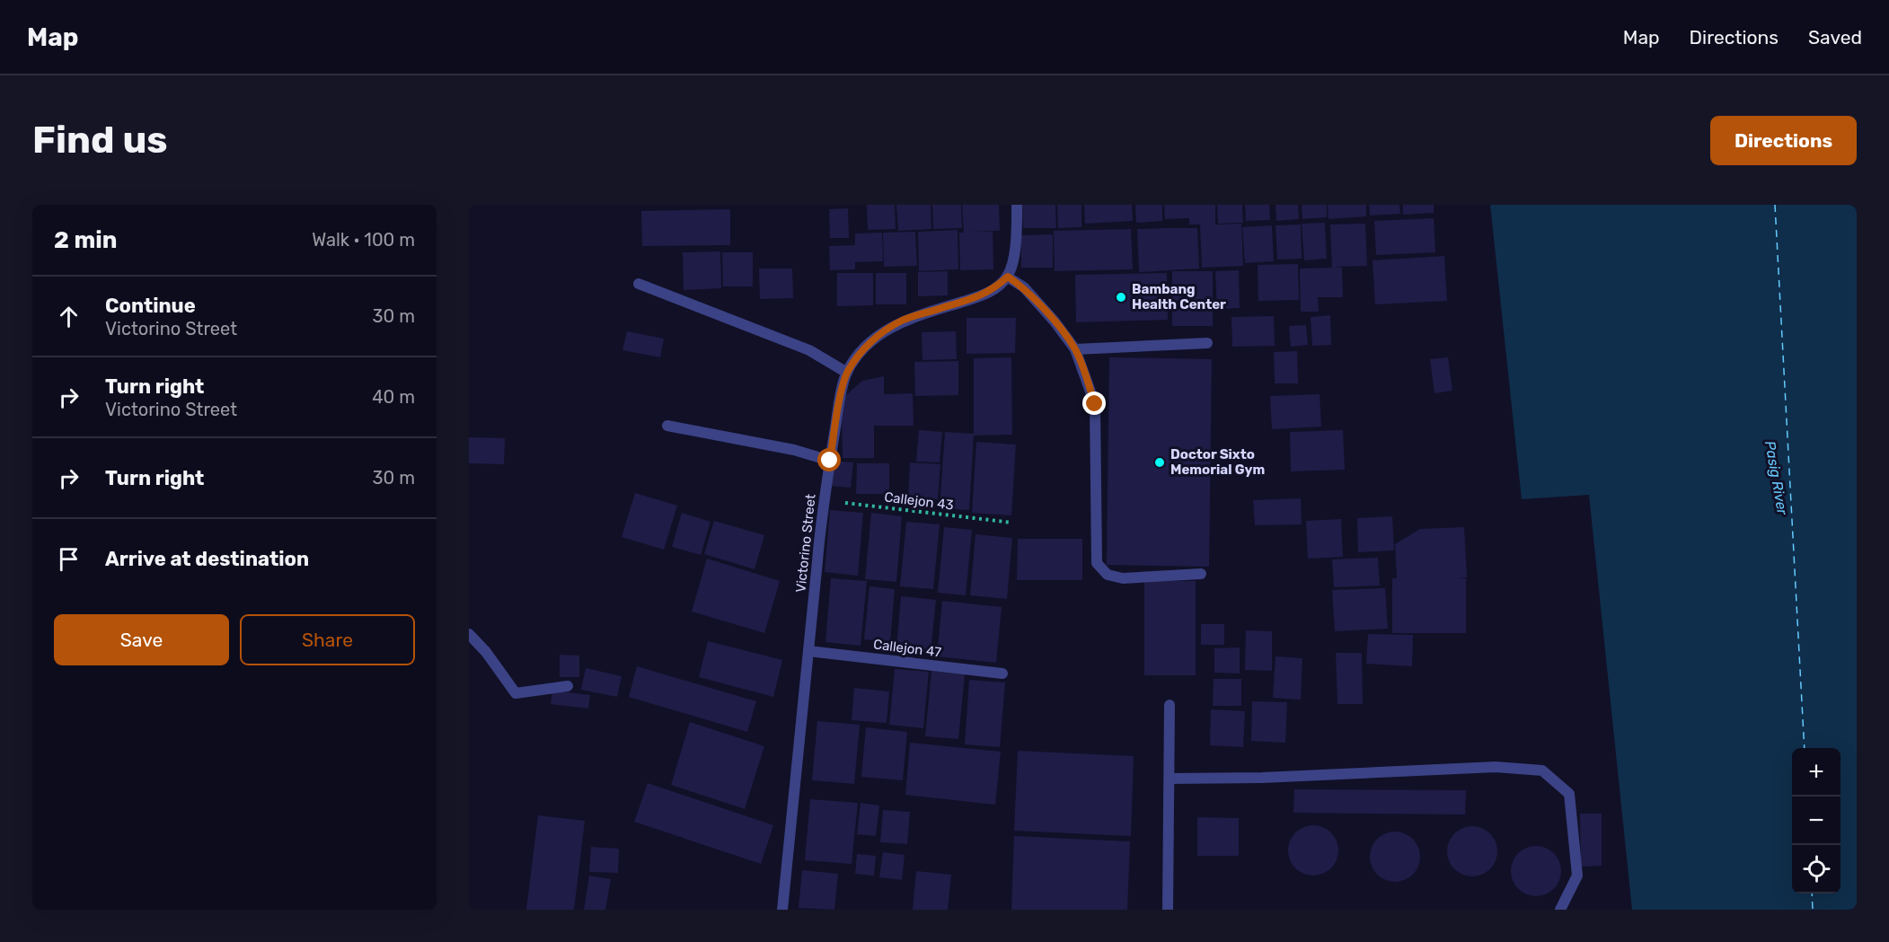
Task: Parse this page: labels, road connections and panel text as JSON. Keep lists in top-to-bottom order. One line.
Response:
{"streets":{"street":["Victorino Street","Callejon 47"],"path":["Callejon 43"]},"crossings":[["Callejon 43","Victorino Street"],["Victorino Street","Callejon 47"]],"water":["Pasig River"],"places":["Bambang Health Center","Doctor Sixto Memorial Gym"],"page":{"header":"Map","nav":["Map","Directions","Saved"],"buttons":["Directions",["Save","Share"]],"title":"Find us","heading":["2 min","Walk · 100 m"],"list":[["Continue","Victorino Street","30 m"],["Turn right","Victorino Street","40 m"],["Turn right","30 m"],"Arrive at destination"],"map_buttons":["+","−"]}}
